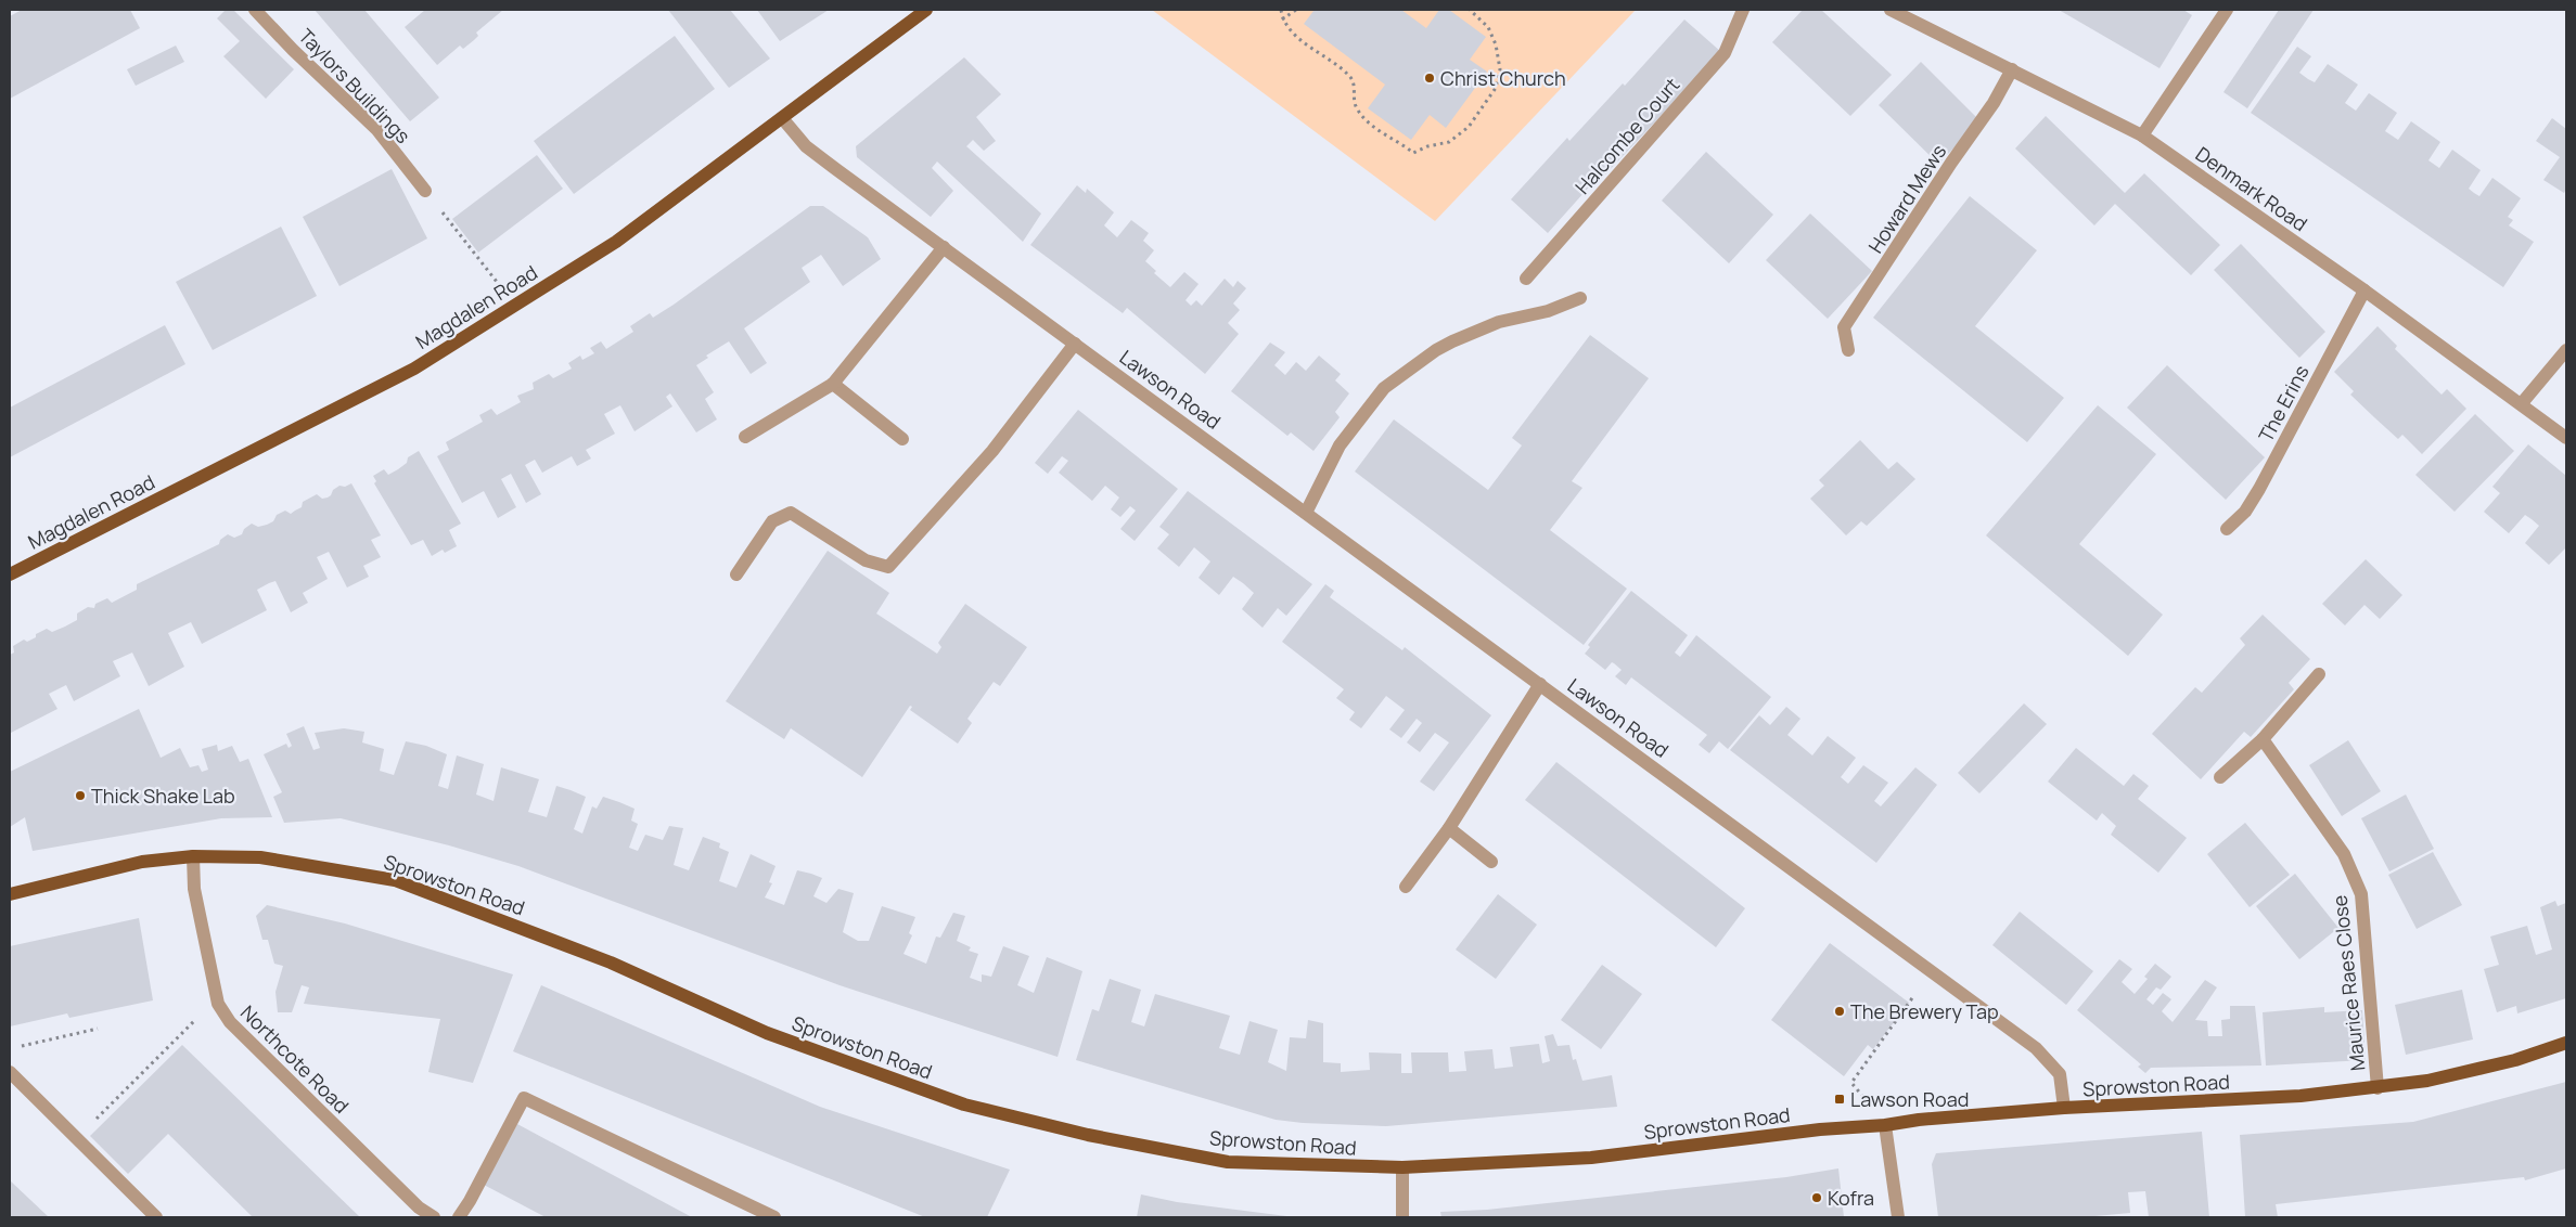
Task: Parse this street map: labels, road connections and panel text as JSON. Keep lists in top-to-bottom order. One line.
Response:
{"streets":{"main road":["Magdalen Road","Sprowston Road"],"street":["Taylors Buildings","Halcombe Court","Denmark Road","Howard Mews","Lawson Road","The Erins","Maurice Raes Close","Northcote Road"]},"crossings":[["Denmark Road","Howard Mews"],["Denmark Road","The Erins"],["Magdalen Road","Lawson Road"],["Lawson Road","Sprowston Road"],["Sprowston Road","Maurice Raes Close"],["Sprowston Road","Northcote Road"]],"places":{"other":["Christ Church","Thick Shake Lab","The Brewery Tap","Kofra"],"transit":["Lawson Road"]}}
